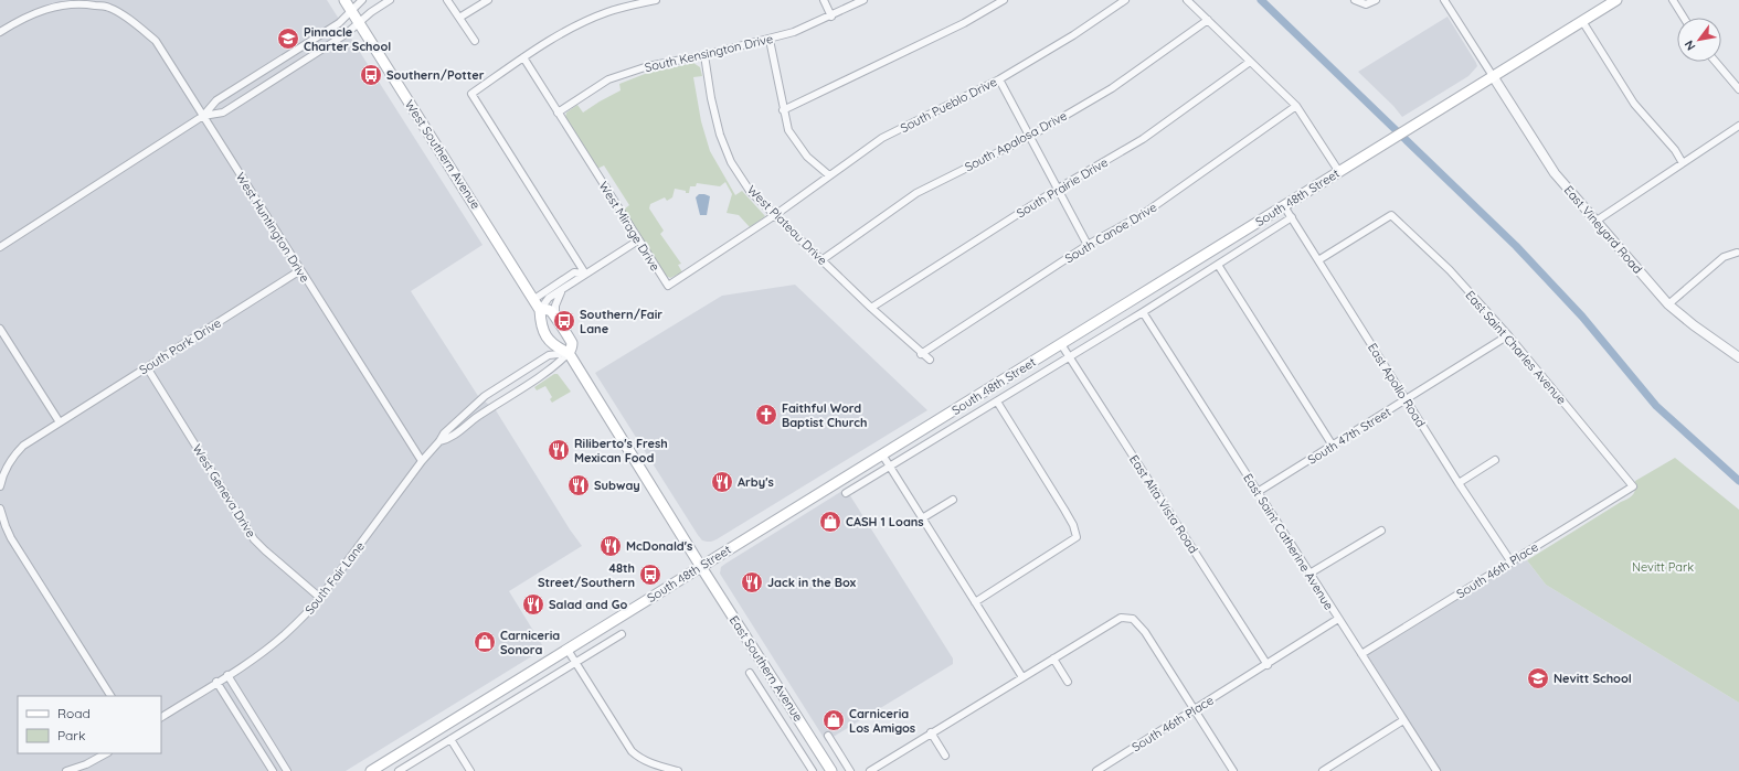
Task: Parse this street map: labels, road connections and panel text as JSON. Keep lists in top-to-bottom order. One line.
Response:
{"streets":{"main road":["West Southern Avenue","South 48th Street","East Southern Avenue"],"street":["South Kensington Drive","South Pueblo Drive","South Apalosa Drive","South Prairie Drive","West Plateau Drive","West Mirage Drive","West Huntington Drive","East Vineyard Road","South Canoe Drive","South Park Drive","East Saint Charles Avenue","East Apollo Road","South 47th Street","West Geneva Drive","East Alta Vista Road","East Saint Catherine Avenue","South 46th Place","South Fair Lane"]},"crossings":[["South Kensington Drive","West Plateau Drive"],["South Kensington Drive","West Mirage Drive"],["South Pueblo Drive","West Plateau Drive"],["South Pueblo Drive","West Mirage Drive"],["South Apalosa Drive","West Plateau Drive"],["West Southern Avenue","South 48th Street"],["West Southern Avenue","South Fair Lane"],["West Southern Avenue","East Southern Avenue"],["South Prairie Drive","West Plateau Drive"],["South 48th Street","East Vineyard Road"],["South 48th Street","East Apollo Road"],["South 48th Street","East Alta Vista Road"],["South 48th Street","East Saint Catherine Avenue"],["South 48th Street","East Southern Avenue"],["West Plateau Drive","West Mirage Drive"],["West Plateau Drive","South Canoe Drive"],["West Huntington Drive","South Park Drive"],["West Huntington Drive","South Fair Lane"],["South Park Drive","West Geneva Drive"],["East Saint Charles Avenue","East Apollo Road"],["East Saint Charles Avenue","South 47th Street"],["East Saint Charles Avenue","South 46th Place"],["East Apollo Road","South 47th Street"],["East Apollo Road","South 46th Place"],["South 47th Street","East Saint Catherine Avenue"],["West Geneva Drive","South Fair Lane"],["East Alta Vista Road","South 46th Place"],["East Saint Catherine Avenue","South 46th Place"]],"parks":["Nevitt Park"],"places":{"school or university":["Pinnacle Charter School","Nevitt School"],"bus stop":["Southern/Potter","Southern/Fair Lane","48th Street/Southern"],"church":["Faithful Word Baptist Church"],"restaurant":["Riliberto's Fresh Mexican Food","Arby's","Subway","McDonald's","Jack in the Box","Salad and Go"],"shop":["CASH 1 Loans","Carniceria Sonora","Carniceria Los Amigos"]},"legend":["Road","Park"],"north":"bottom left"}
